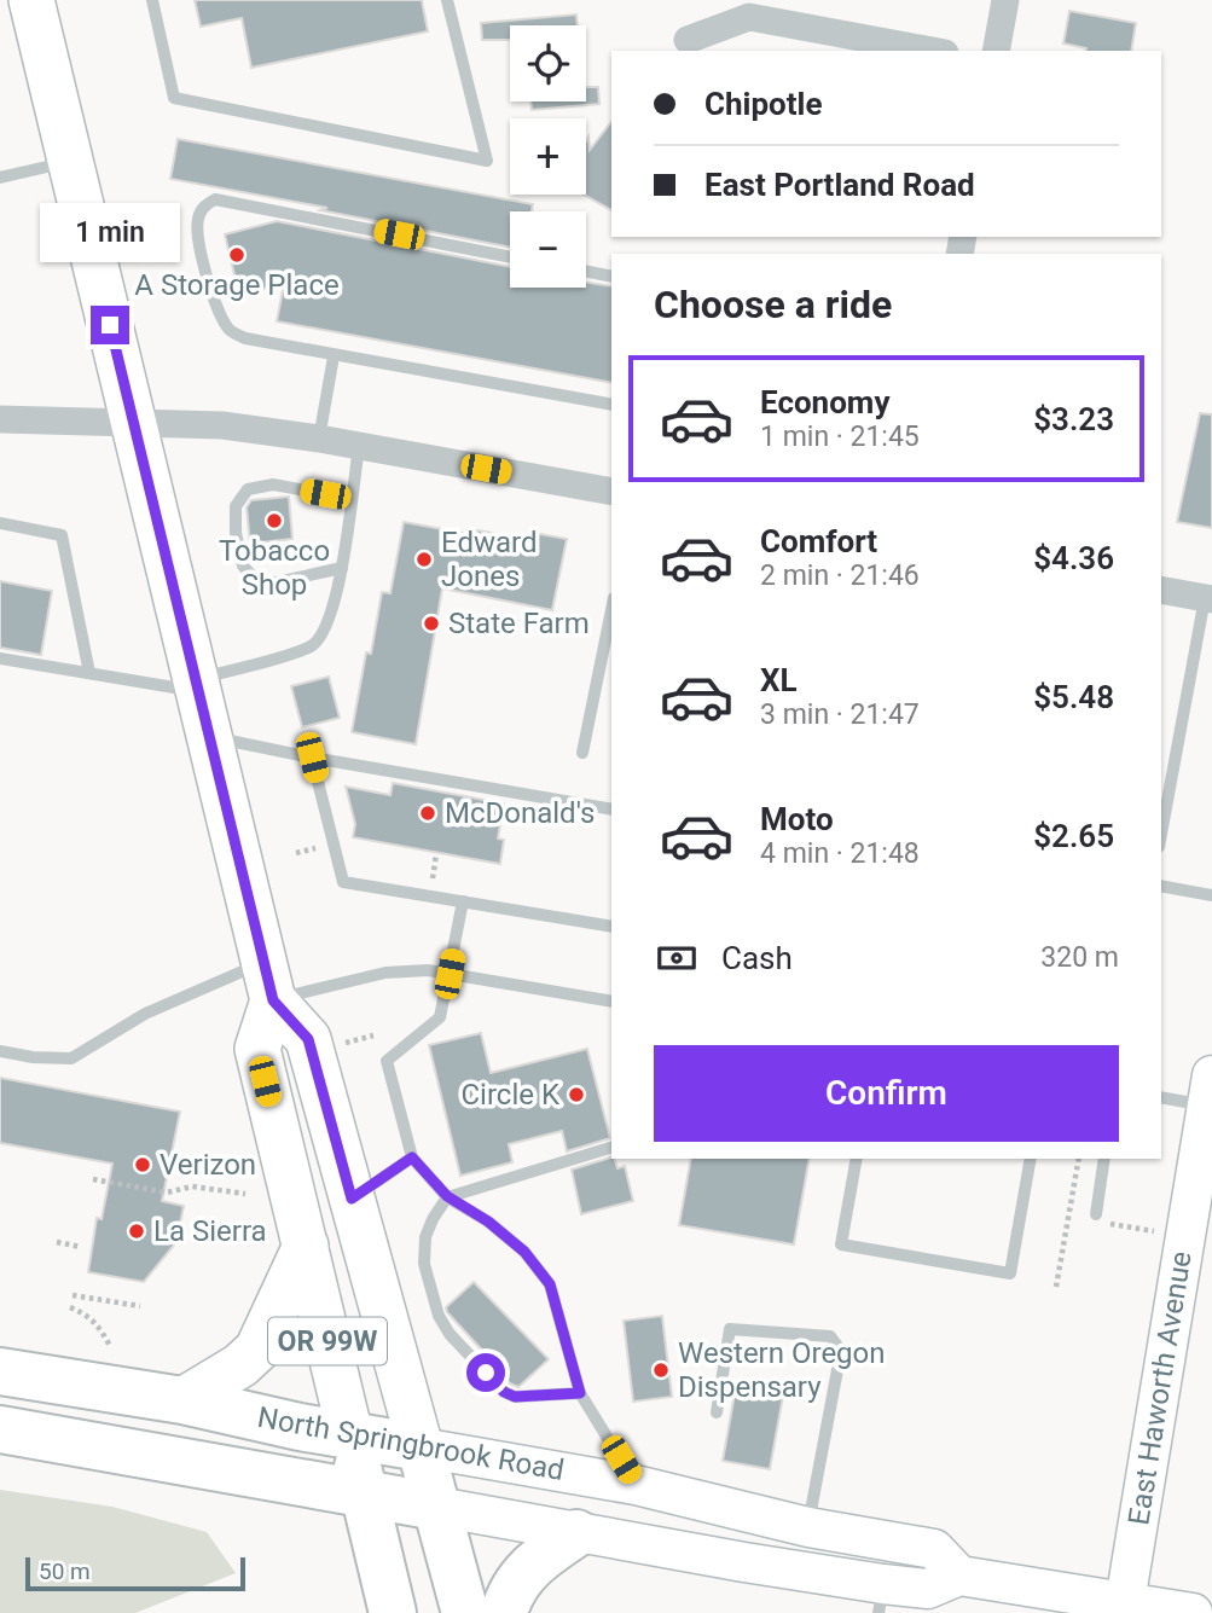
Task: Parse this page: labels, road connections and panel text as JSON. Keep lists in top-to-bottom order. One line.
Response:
{"streets":{"highway":["OR 99W","North Springbrook Road"],"main road":["East Haworth Avenue"]},"crossings":[["OR 99W","North Springbrook Road"],["East Haworth Avenue","North Springbrook Road"]],"places":["A Storage Place","Tobacco Shop","Edward Jones","State Farm","McDonald's","Circle K","Verizon","La Sierra","Western Oregon Dispensary"],"scale_bar":"50 m","page":{"map_buttons":["+","−"],"banner":["Chipotle","East Portland Road"],"bubble":"1 min","heading":"Choose a ride","list":[{"name":"Economy","note":"1 min · 21:45","value":"$3.23"},{"name":"Comfort","note":"2 min · 21:46","value":"$4.36"},{"name":"XL","note":"3 min · 21:47","value":"$5.48"},{"name":"Moto","note":"4 min · 21:48","value":"$2.65"}],"pay":["Cash","320 m"],"buttons":"Confirm","scale":"50 m"}}
